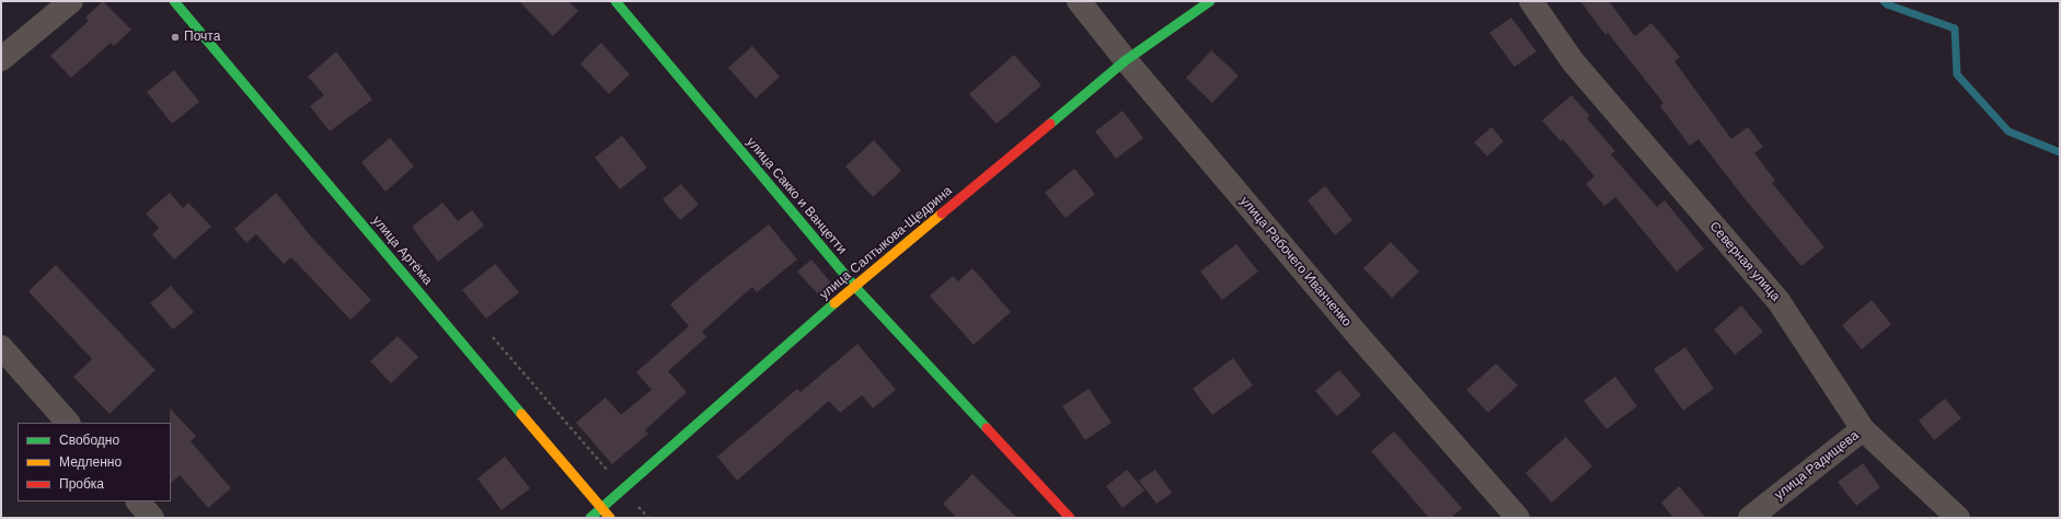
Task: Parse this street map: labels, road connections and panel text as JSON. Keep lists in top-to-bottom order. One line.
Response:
{"streets":{"street":["улица Сакко и Ванцетти","улица Салтыкова-Щедрина","улица Артёма","улица Рабочего Иванченко","Северная улица","улица Радищева"]},"crossings":[["улица Сакко и Ванцетти","улица Салтыкова-Щедрина"],["улица Салтыкова-Щедрина","улица Артёма"],["улица Салтыкова-Щедрина","улица Рабочего Иванченко"],["Северная улица","улица Радищева"]],"places":["Почта"],"legend":["Свободно","Медленно","Пробка"]}
